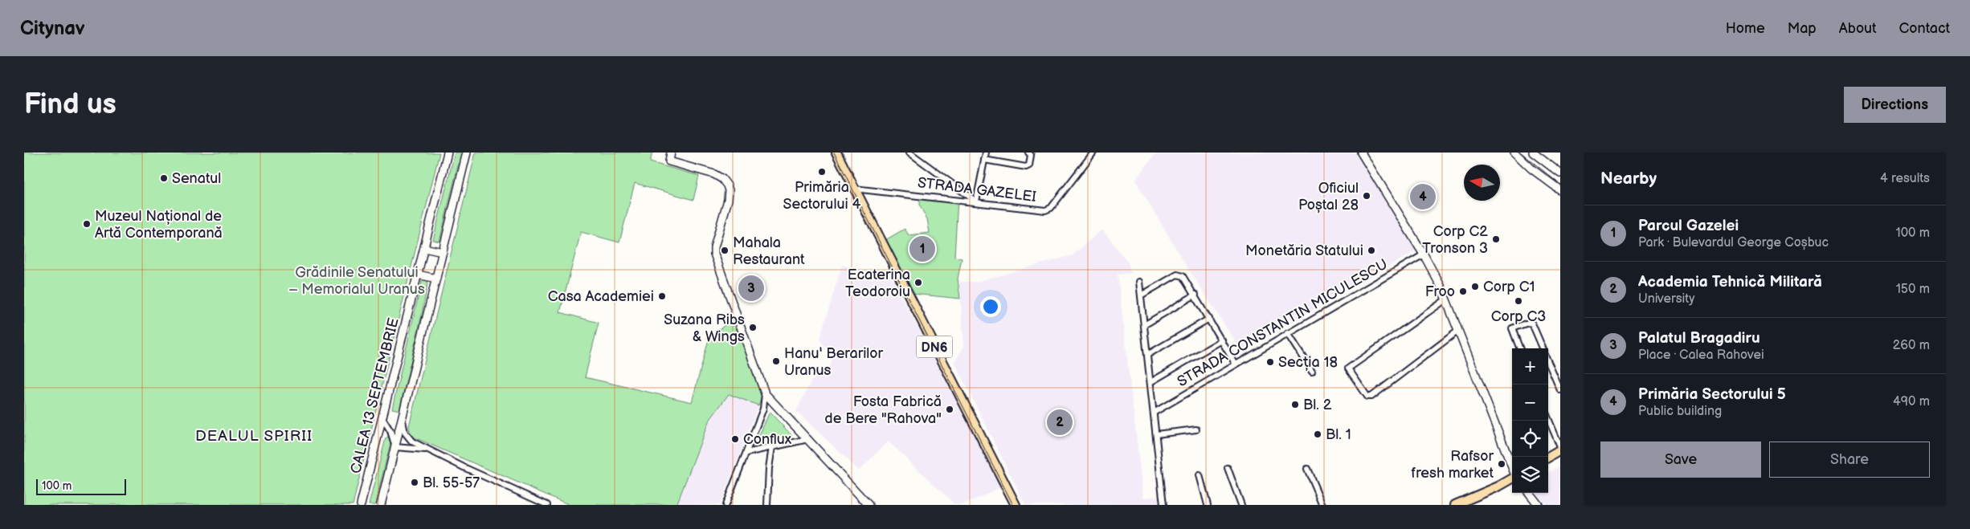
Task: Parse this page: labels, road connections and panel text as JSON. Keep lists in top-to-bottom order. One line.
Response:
{"streets":{"main road":["DN6","CALEA 13 SEPTEMBRIE"],"street":["STRADA GAZELEI","STRADA CONSTANTIN MICULESCU"]},"crossings":[["STRADA GAZELEI","DN6"]],"districts":["DEALUL SPIRII"],"parks":["Grădinile Senatului – Memorialul Uranus"],"places":["Primăria Sectorului 4","Senatul","Oficiul Poștal 28","Muzeul Național de Artă Contemporană","Corp C2 Tronson 3","Mahala Restaurant","Monetăria Statului","Ecaterina Teodoroiu","Corp C1","Froo","Casa Academiei","Corp C3","Suzana Ribs & Wings","Hanu' Berarilor Uranus","Secția 18","Bl. 2","Fosta Fabrică de Bere \"Rahova\"","Bl. 1","Conflux","Rafsor fresh market","Bl. 55-57"],"scale_bar":"100 m","north":"left","page":{"header":"Citynav","nav":["Home","Map","About","Contact"],"buttons":["Directions",["Save","Share"]],"title":"Find us","heading":["Nearby","4 results"],"pins":["4","1","3","2"],"list":[{"mark":"1","name":"Parcul Gazelei","note":"Park · Bulevardul George Coșbuc","value":"100 m"},{"mark":"2","name":"Academia Tehnică Militară","note":"University","value":"150 m"},{"mark":"3","name":"Palatul Bragadiru","note":"Place · Calea Rahovei","value":"260 m"},{"mark":"4","name":"Primăria Sectorului 5","note":"Public building","value":"490 m"}],"map_buttons":["+","−"],"scale":"100 m"}}
